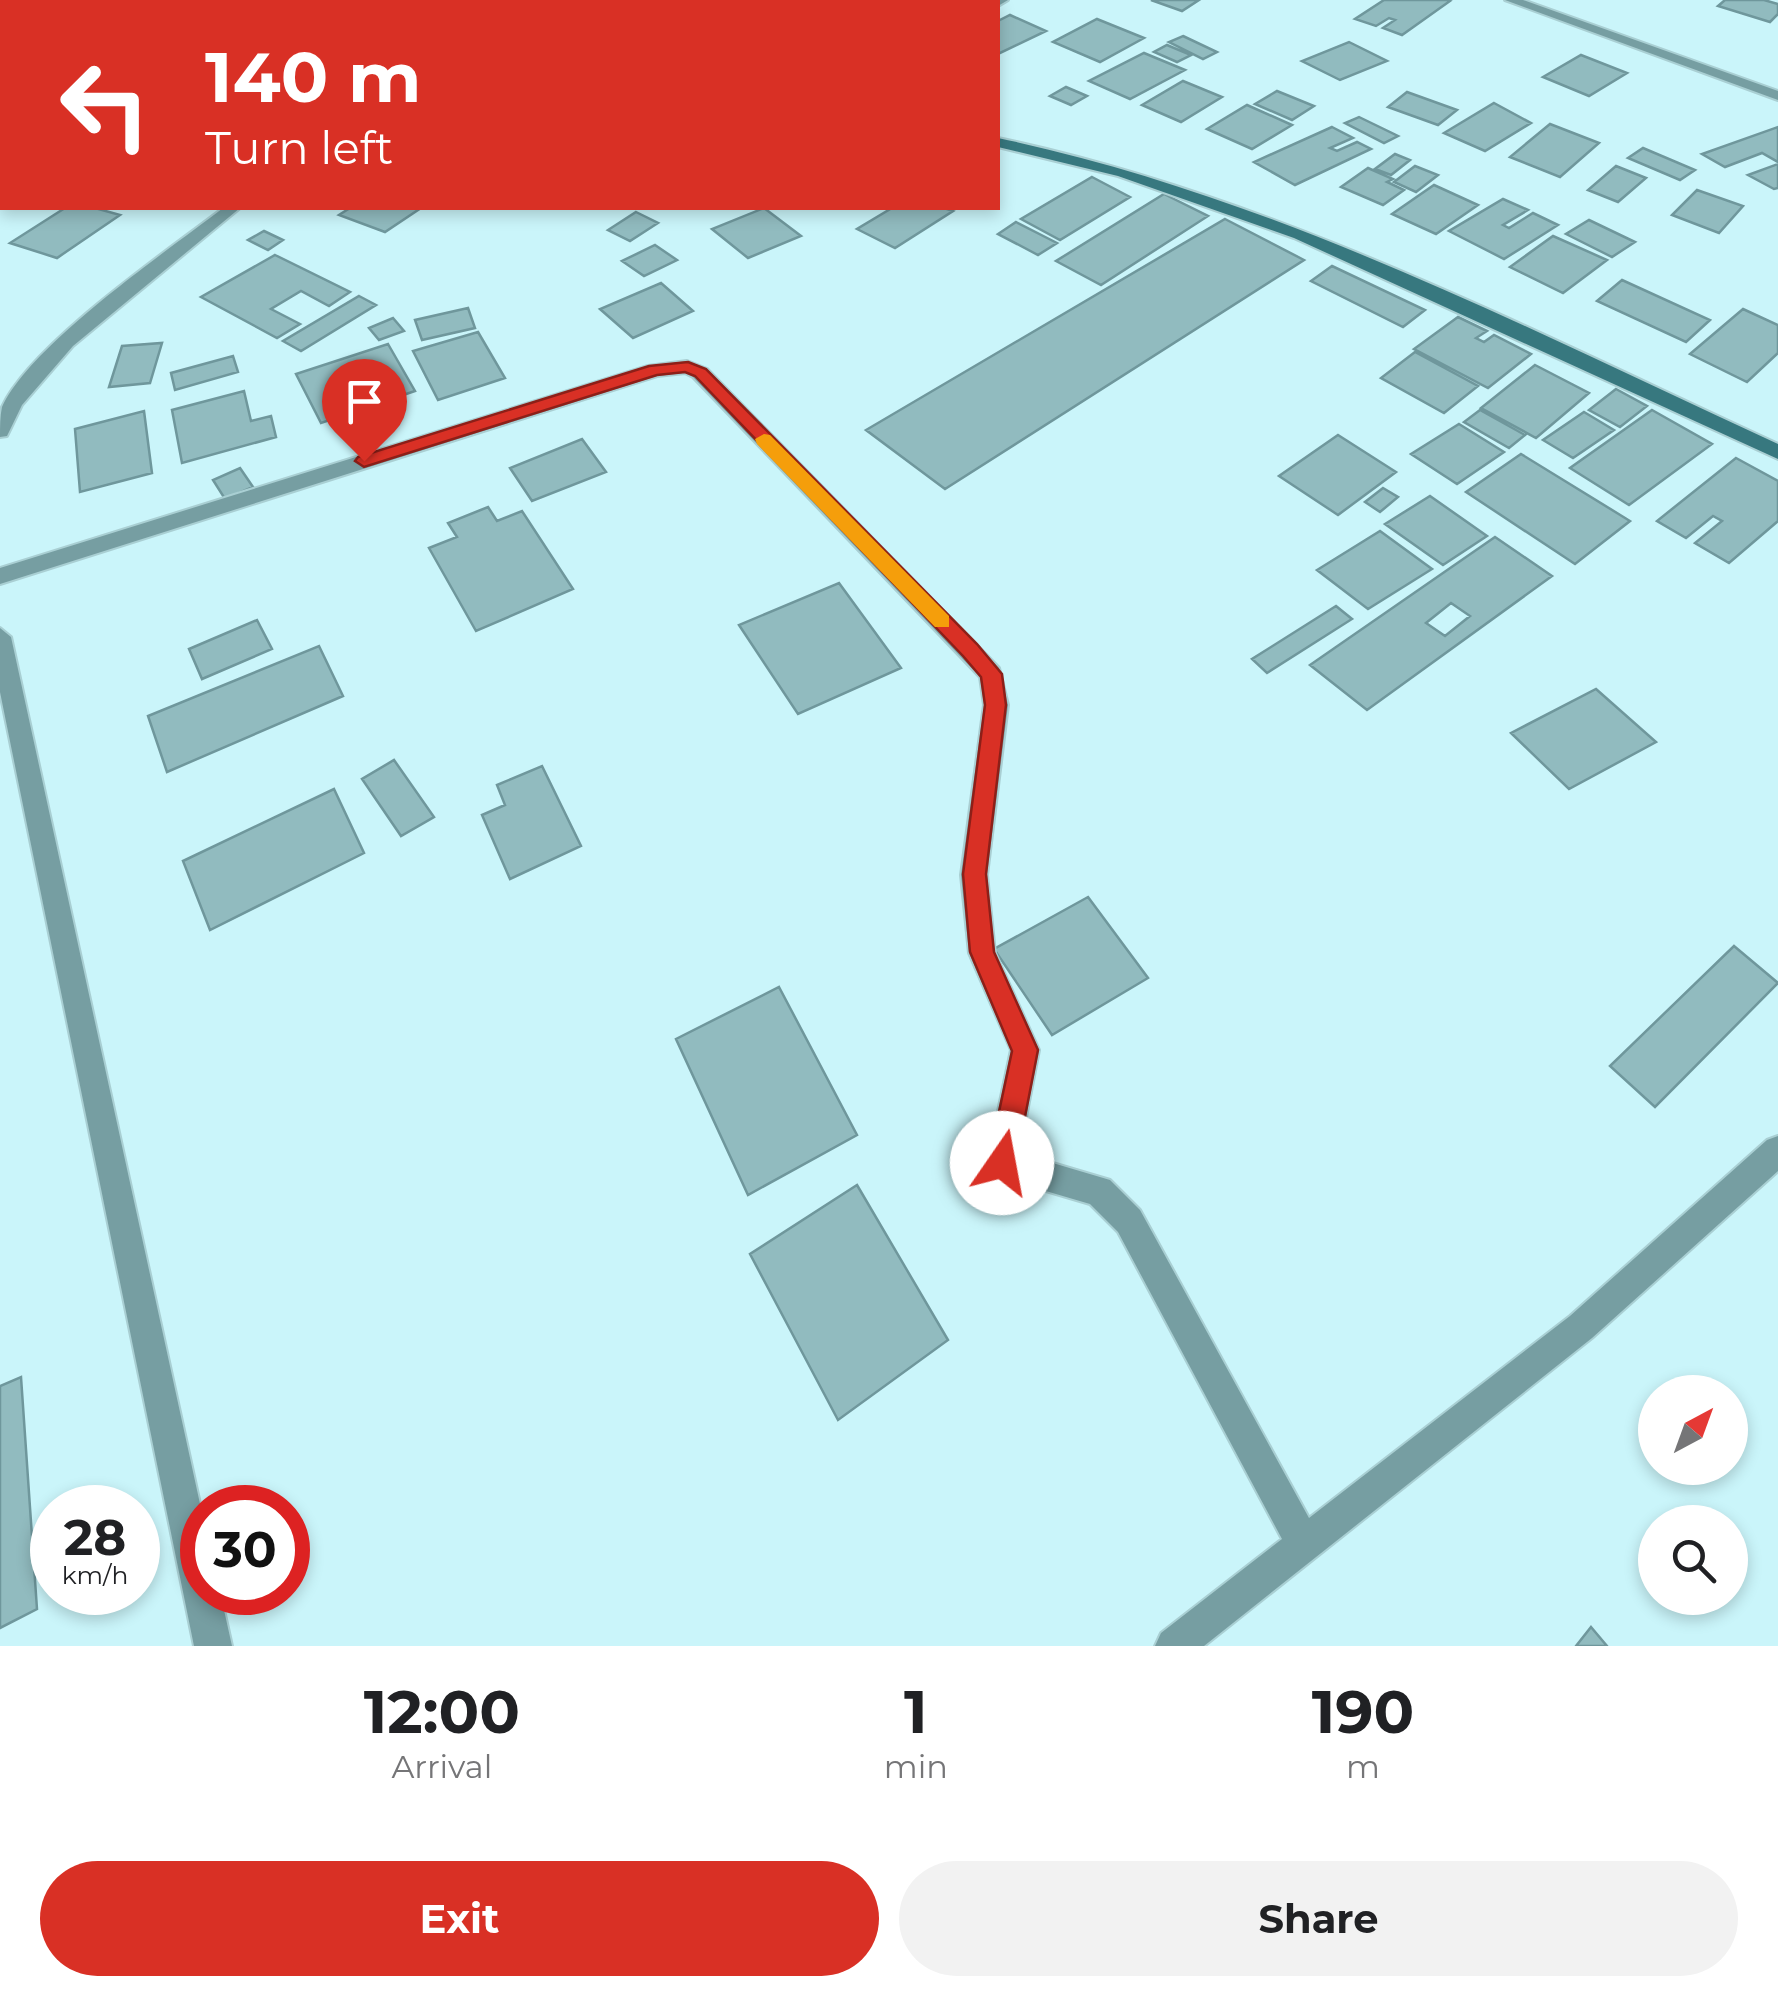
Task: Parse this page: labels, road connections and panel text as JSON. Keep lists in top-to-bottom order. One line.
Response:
{"north":"top right","page":{"turn":["140 m","Turn left"],"speed":"28 km/h","limit":"30","eta":["12:00","Arrival","1","min","190","m"],"buttons":["Exit","Share"]}}
